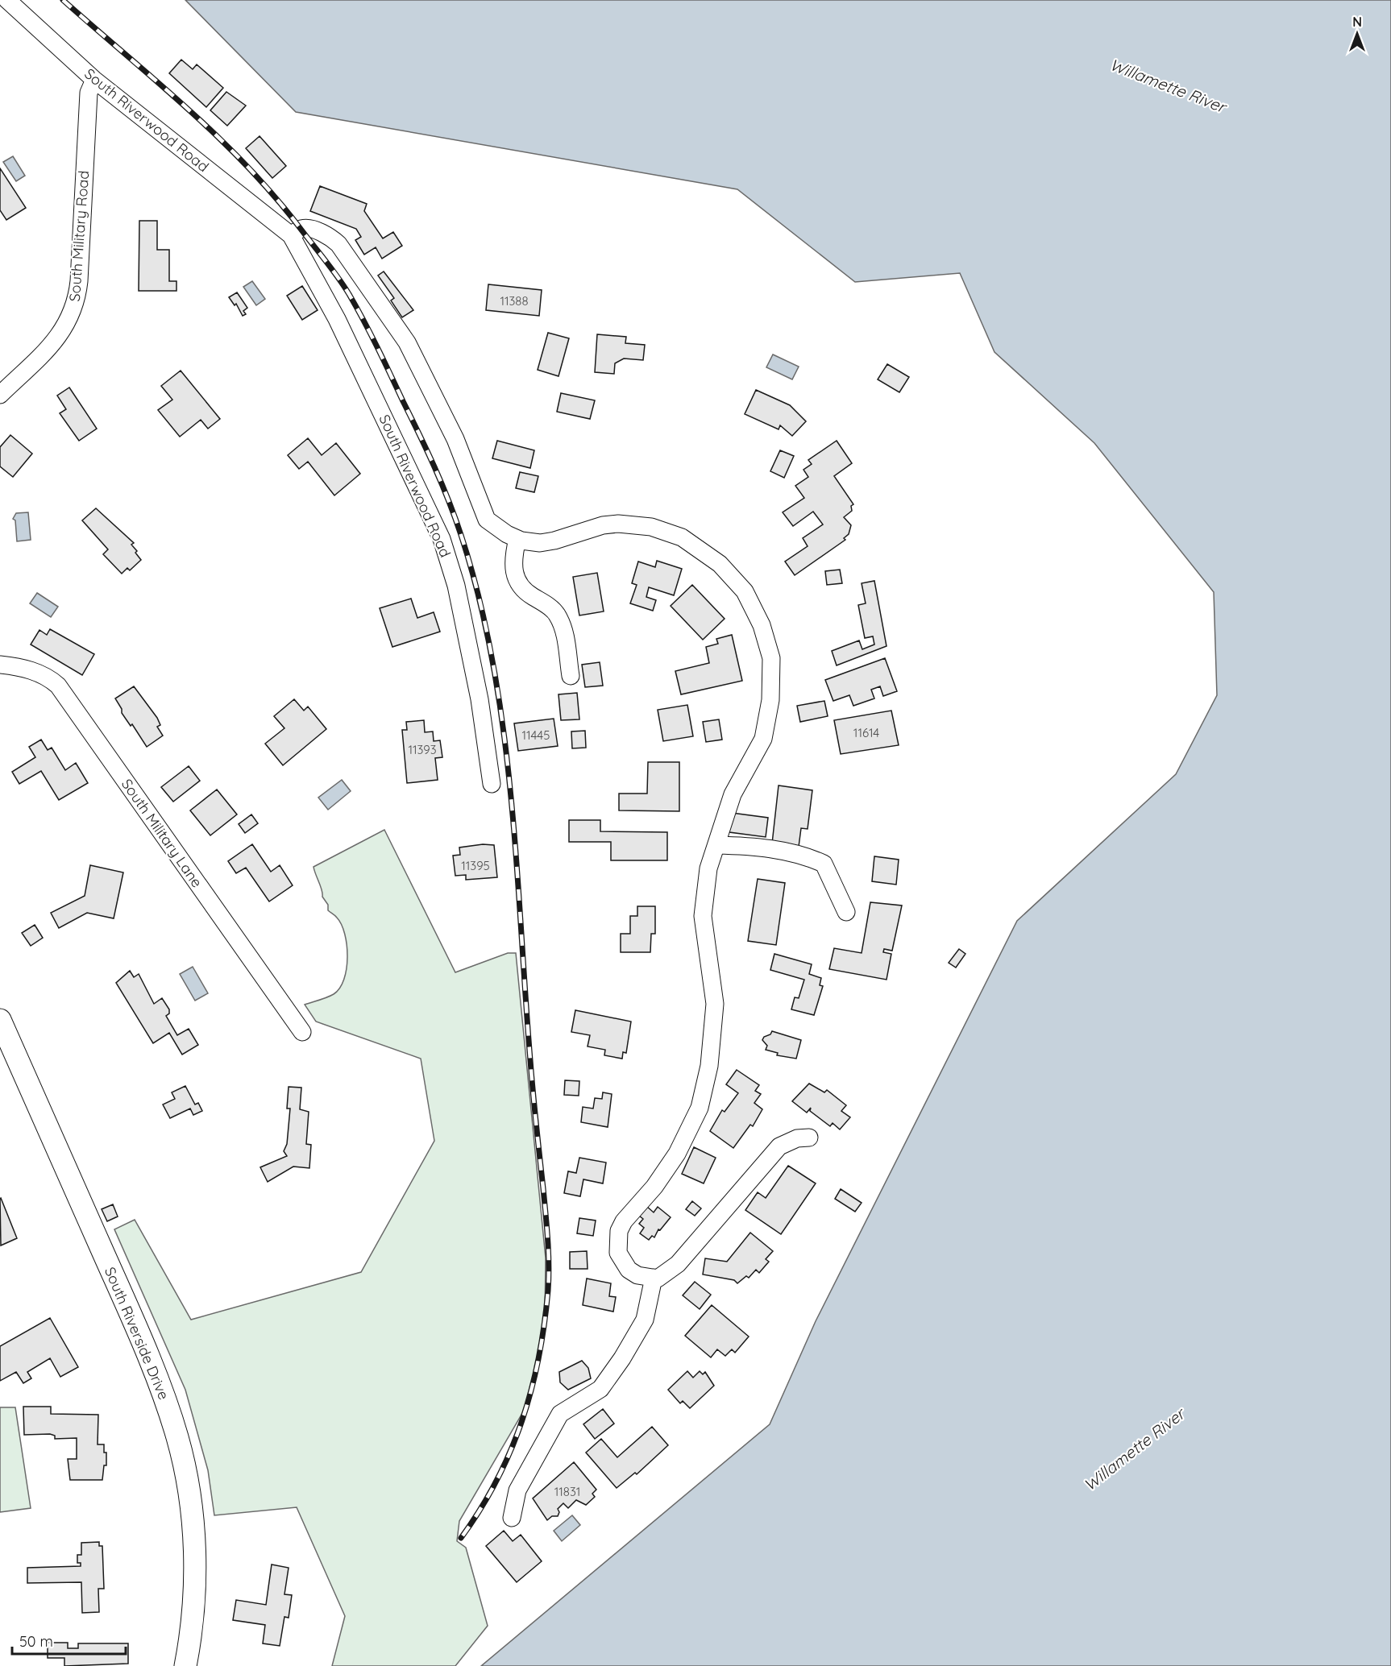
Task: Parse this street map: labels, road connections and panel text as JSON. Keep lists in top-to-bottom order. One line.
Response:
{"streets":{"main road":["South Riverside Drive"],"street":["South Riverwood Road","South Military Road","South Military Lane"]},"crossings":[["South Riverwood Road","South Military Road"]],"water":["Willamette River"],"house_numbers":["11388","11614","11445","11393","11395","11831"],"scale_bar":"50 m","north":"top"}
